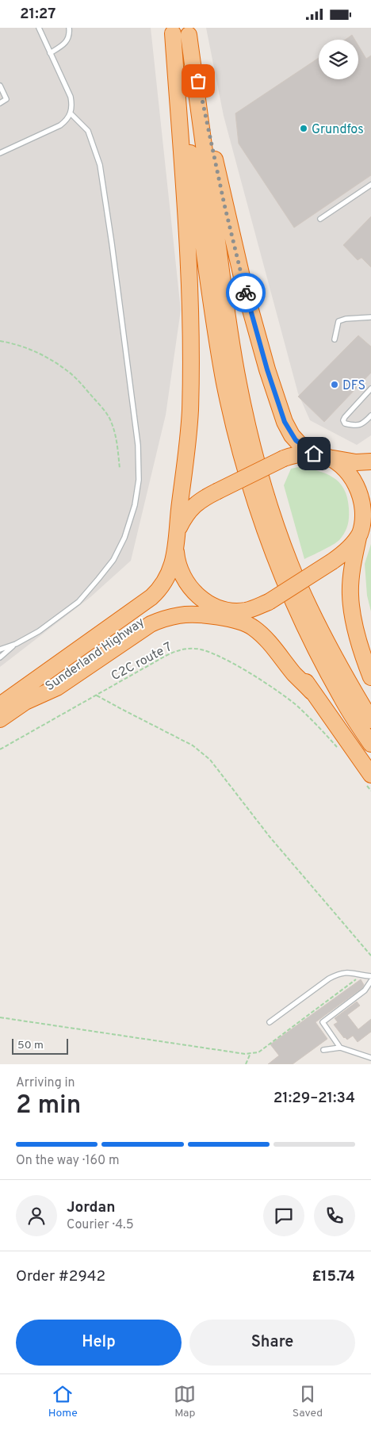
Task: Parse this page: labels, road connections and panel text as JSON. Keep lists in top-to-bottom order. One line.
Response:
{"streets":{"highway":["Sunderland Highway"],"path":["C2C route 7"]},"places":["Grundfos","DFS"],"scale_bar":"50 m","page":{"status":"21:27","scale":"50 m","heading":["2 min","Arriving in","21:29–21:34"],"panel":["Jordan","Courier · 4.5","Order #2942","£15.74"],"bar":"On the way · 160 m","buttons":["Help","Share"],"tabs":["Home","Map","Saved"]}}
